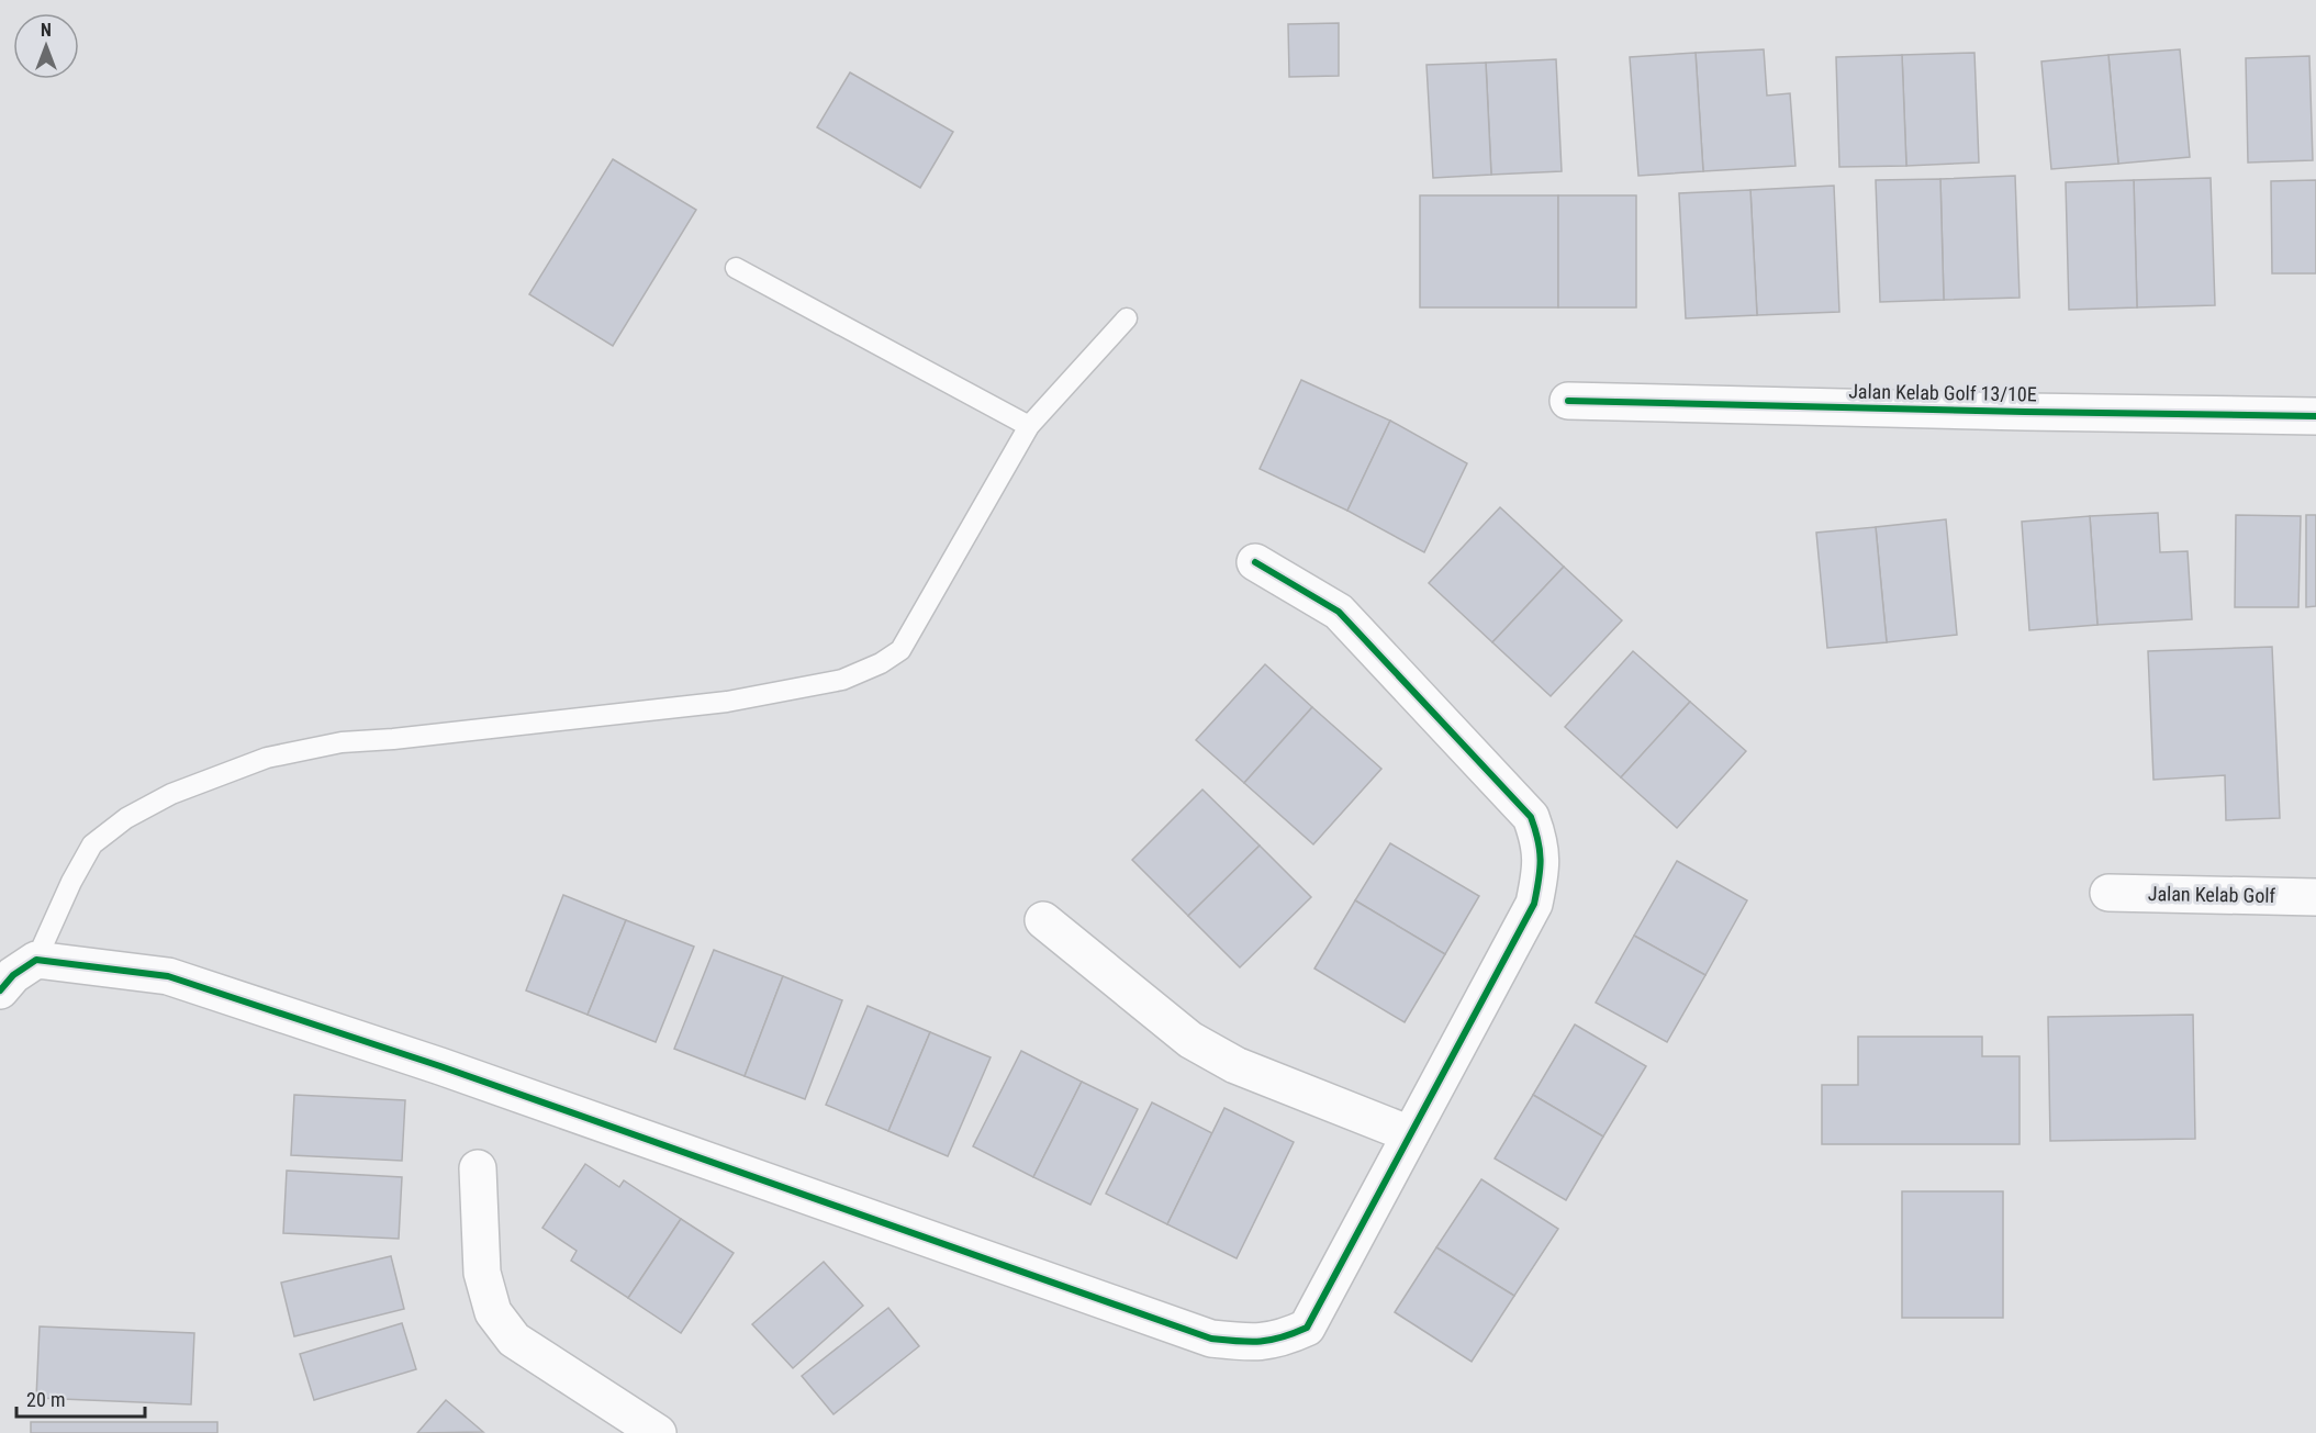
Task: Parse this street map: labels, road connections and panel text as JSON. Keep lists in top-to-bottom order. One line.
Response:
{"streets":{"street":["Jalan Kelab Golf 13/10E","Jalan Kelab Golf"]},"scale_bar":"20 m","north":"top"}
